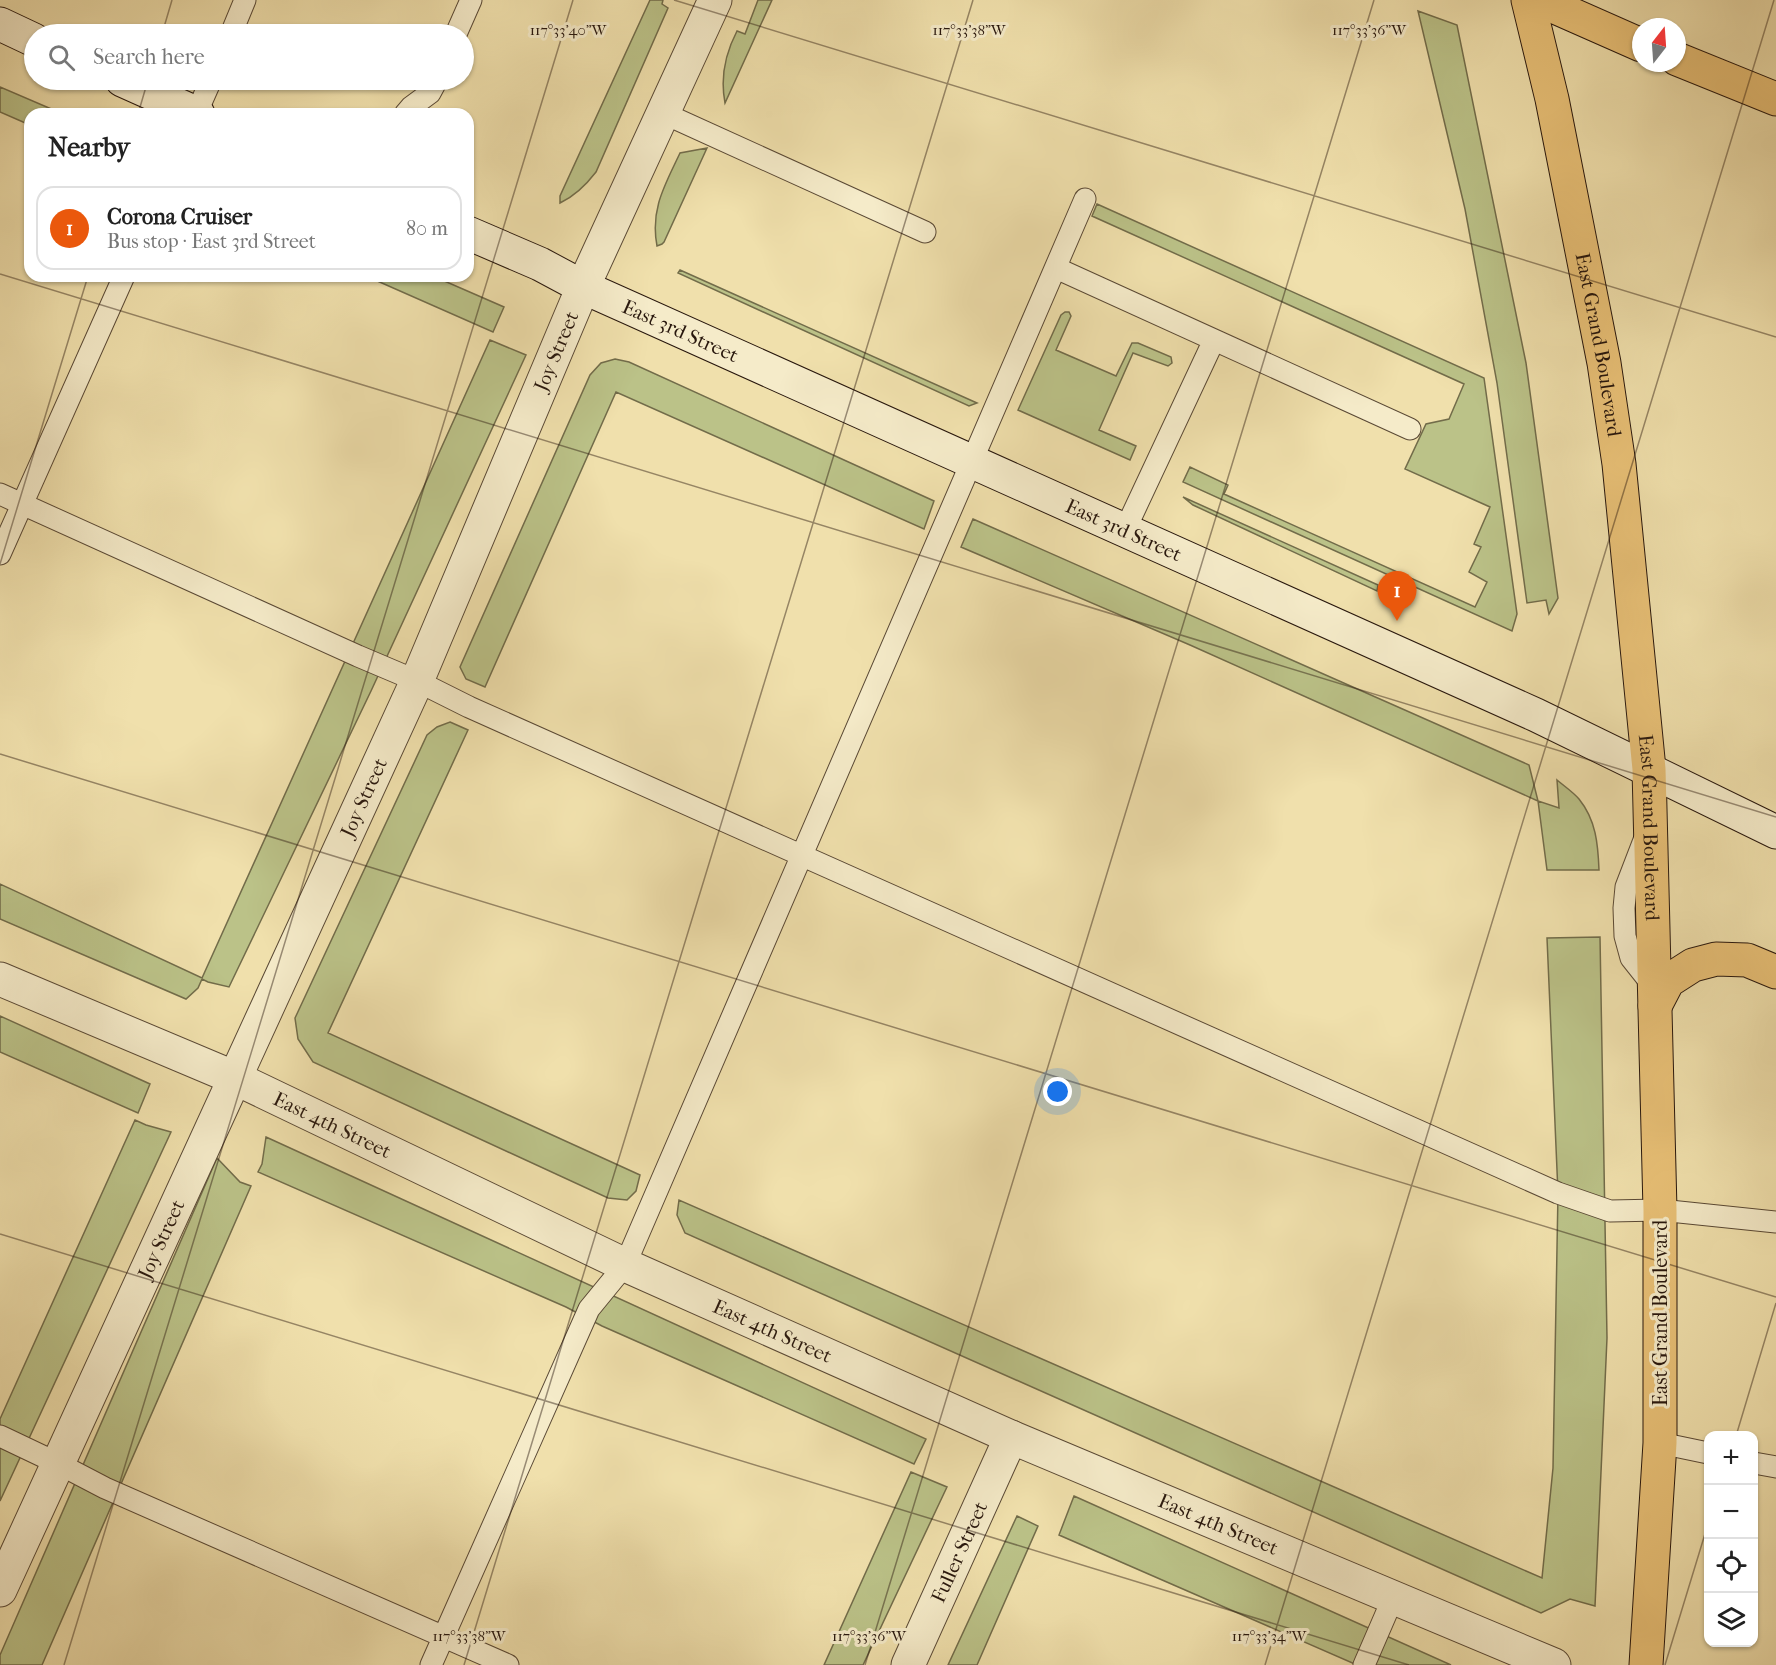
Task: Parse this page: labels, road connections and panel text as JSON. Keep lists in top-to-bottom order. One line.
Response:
{"streets":{"main road":["East Grand Boulevard"],"street":["East 3rd Street","Joy Street","East 4th Street","Fuller Street"]},"crossings":[["East 3rd Street","East Grand Boulevard"],["East 3rd Street","Joy Street"],["Joy Street","East 4th Street"],["East 4th Street","Fuller Street"]],"north":"top","page":{"search":"Search here","heading":"Nearby","list":[{"mark":"1","name":"Corona Cruiser","note":"Bus stop · East 3rd Street","value":"80 m"}],"pins":"1","map_buttons":["+","−"]},"coordinates":["117°33'40\"W","117°33'38\"W","117°33'36\"W","117°33'34\"W"]}
